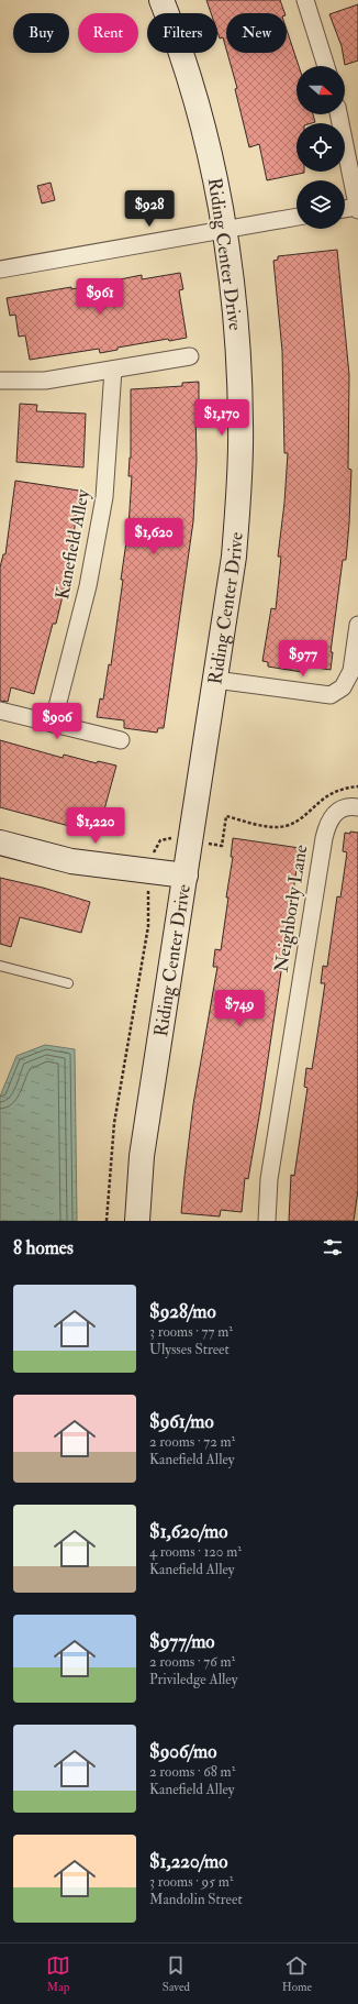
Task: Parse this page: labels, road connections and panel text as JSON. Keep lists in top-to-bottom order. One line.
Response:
{"streets":{"street":["Riding Center Drive","Kanefield Alley","Neighborly Lane"]},"north":"right","page":{"chip":["Buy","Rent","Filters","New"],"price":["$928","$961","$1,170","$1,620","$977","$906","$1,220","$749"],"heading":"8 homes","list":[{"name":"$928/mo","note":"3 rooms · 77 m² · Ulysses Street"},{"name":"$961/mo","note":"2 rooms · 72 m² · Kanefield Alley"},{"name":"$1,620/mo","note":"4 rooms · 120 m² · Kanefield Alley"},{"name":"$977/mo","note":"2 rooms · 76 m² · Priviledge Alley"},{"name":"$906/mo","note":"2 rooms · 68 m² · Kanefield Alley"},{"name":"$1,220/mo","note":"3 rooms · 95 m² · Mandolin Street"}],"tabs":["Map","Saved","Home"]}}
